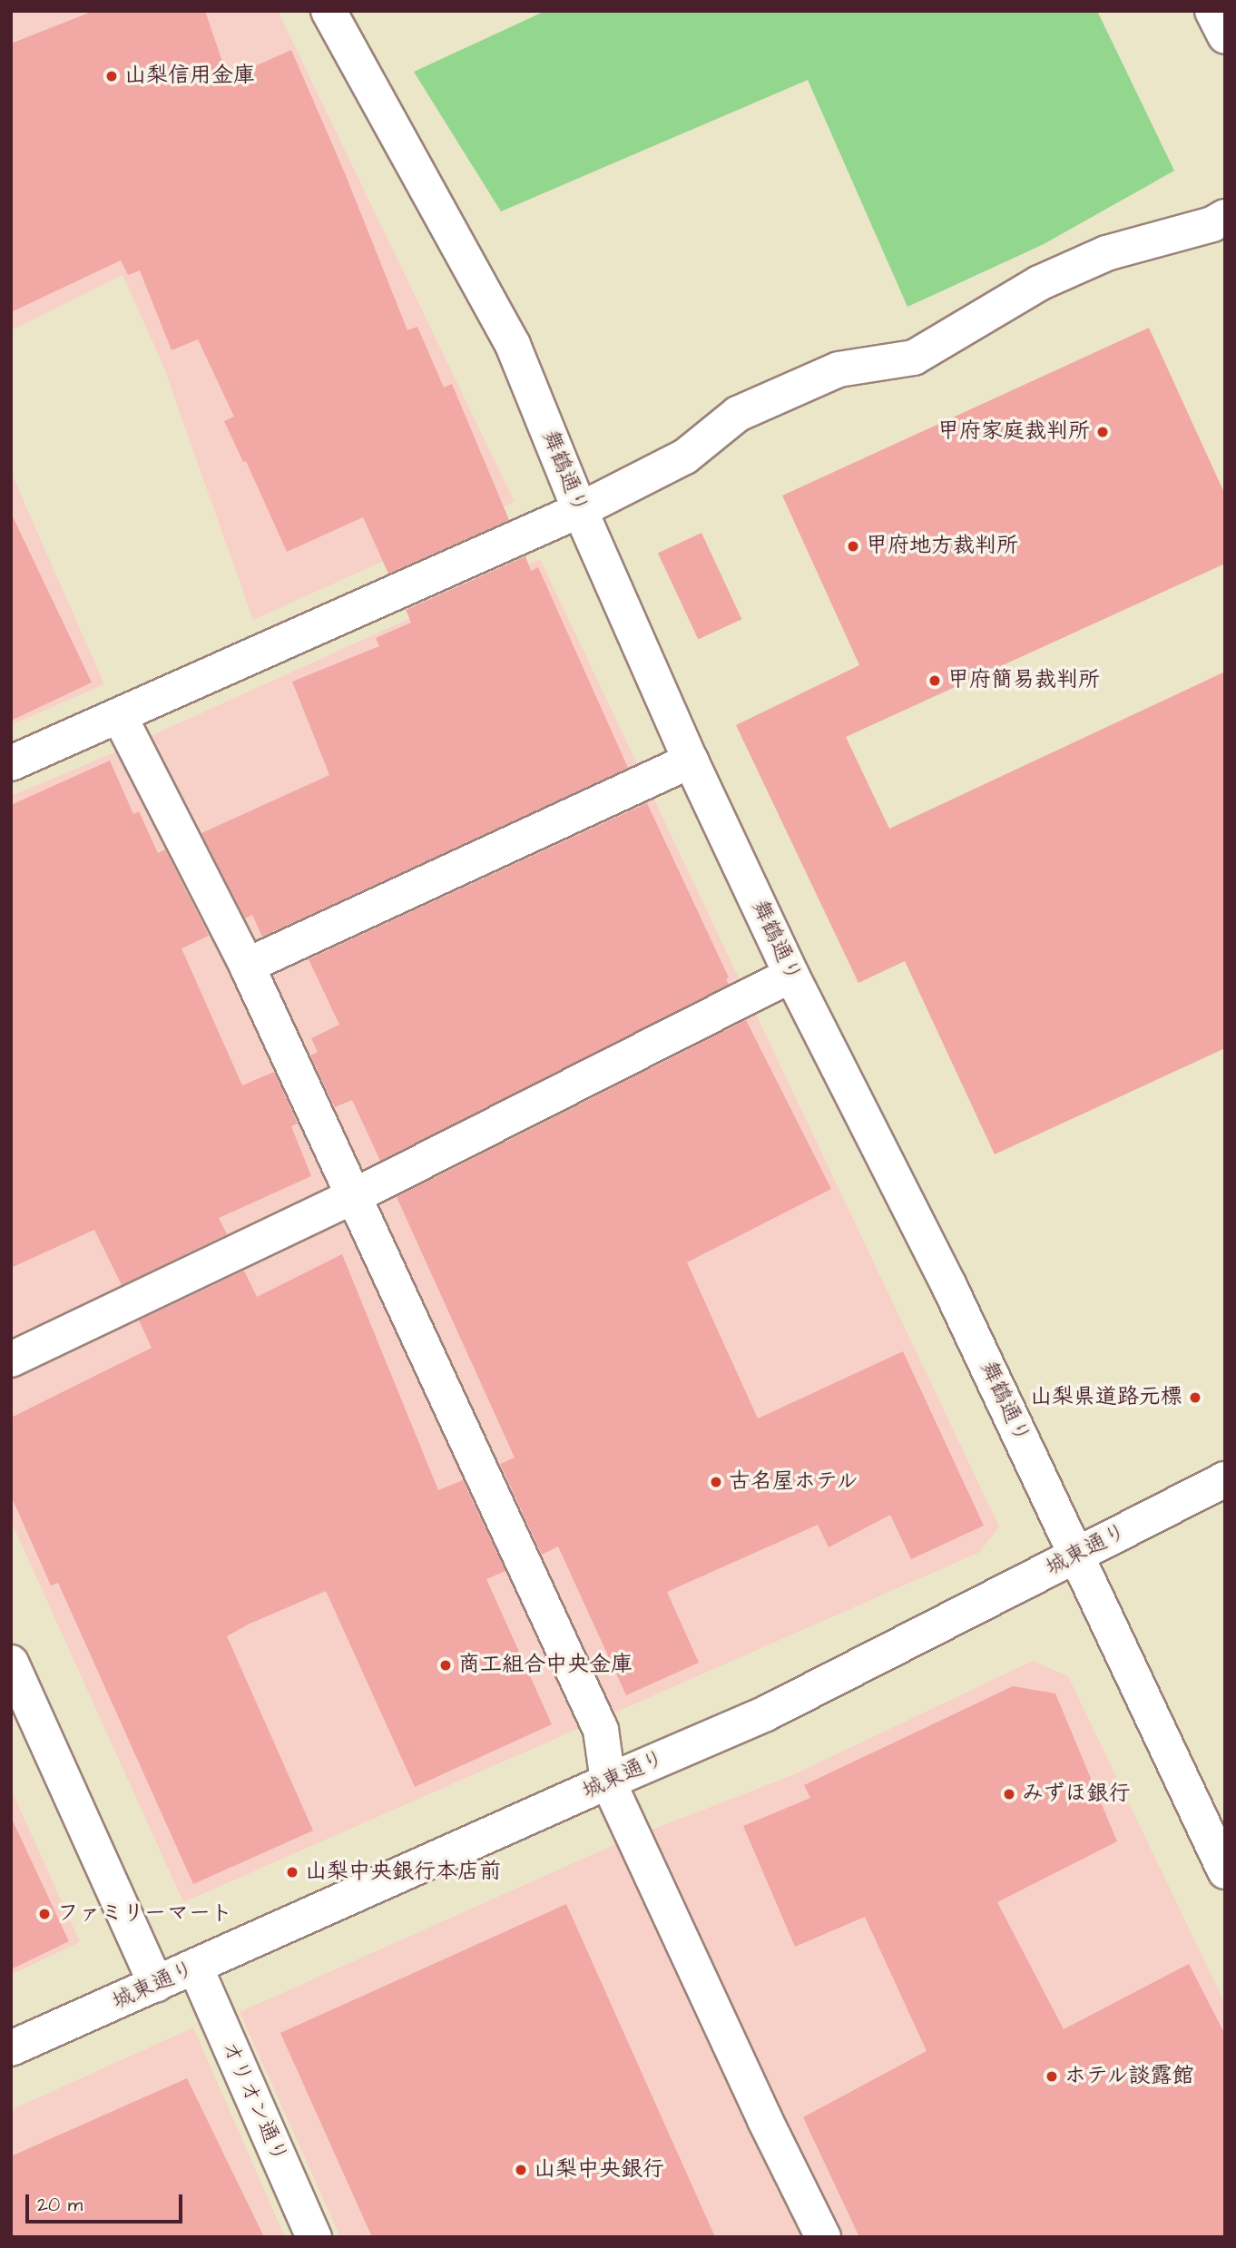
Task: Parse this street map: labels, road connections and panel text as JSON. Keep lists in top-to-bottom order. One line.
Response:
{"streets":{"main road":["舞鶴通り","城東通り","オリオン通り"]},"crossings":[["舞鶴通り","城東通り"],["城東通り","オリオン通り"]],"places":["山梨信用金庫","甲府家庭裁判所","甲府地方裁判所","甲府簡易裁判所","山梨県道路元標","古名屋ホテル","商工組合中央金庫","みずほ銀行","山梨中央銀行本店前","ファミリーマート","ホテル談露館","山梨中央銀行"],"scale_bar":"20 m"}
